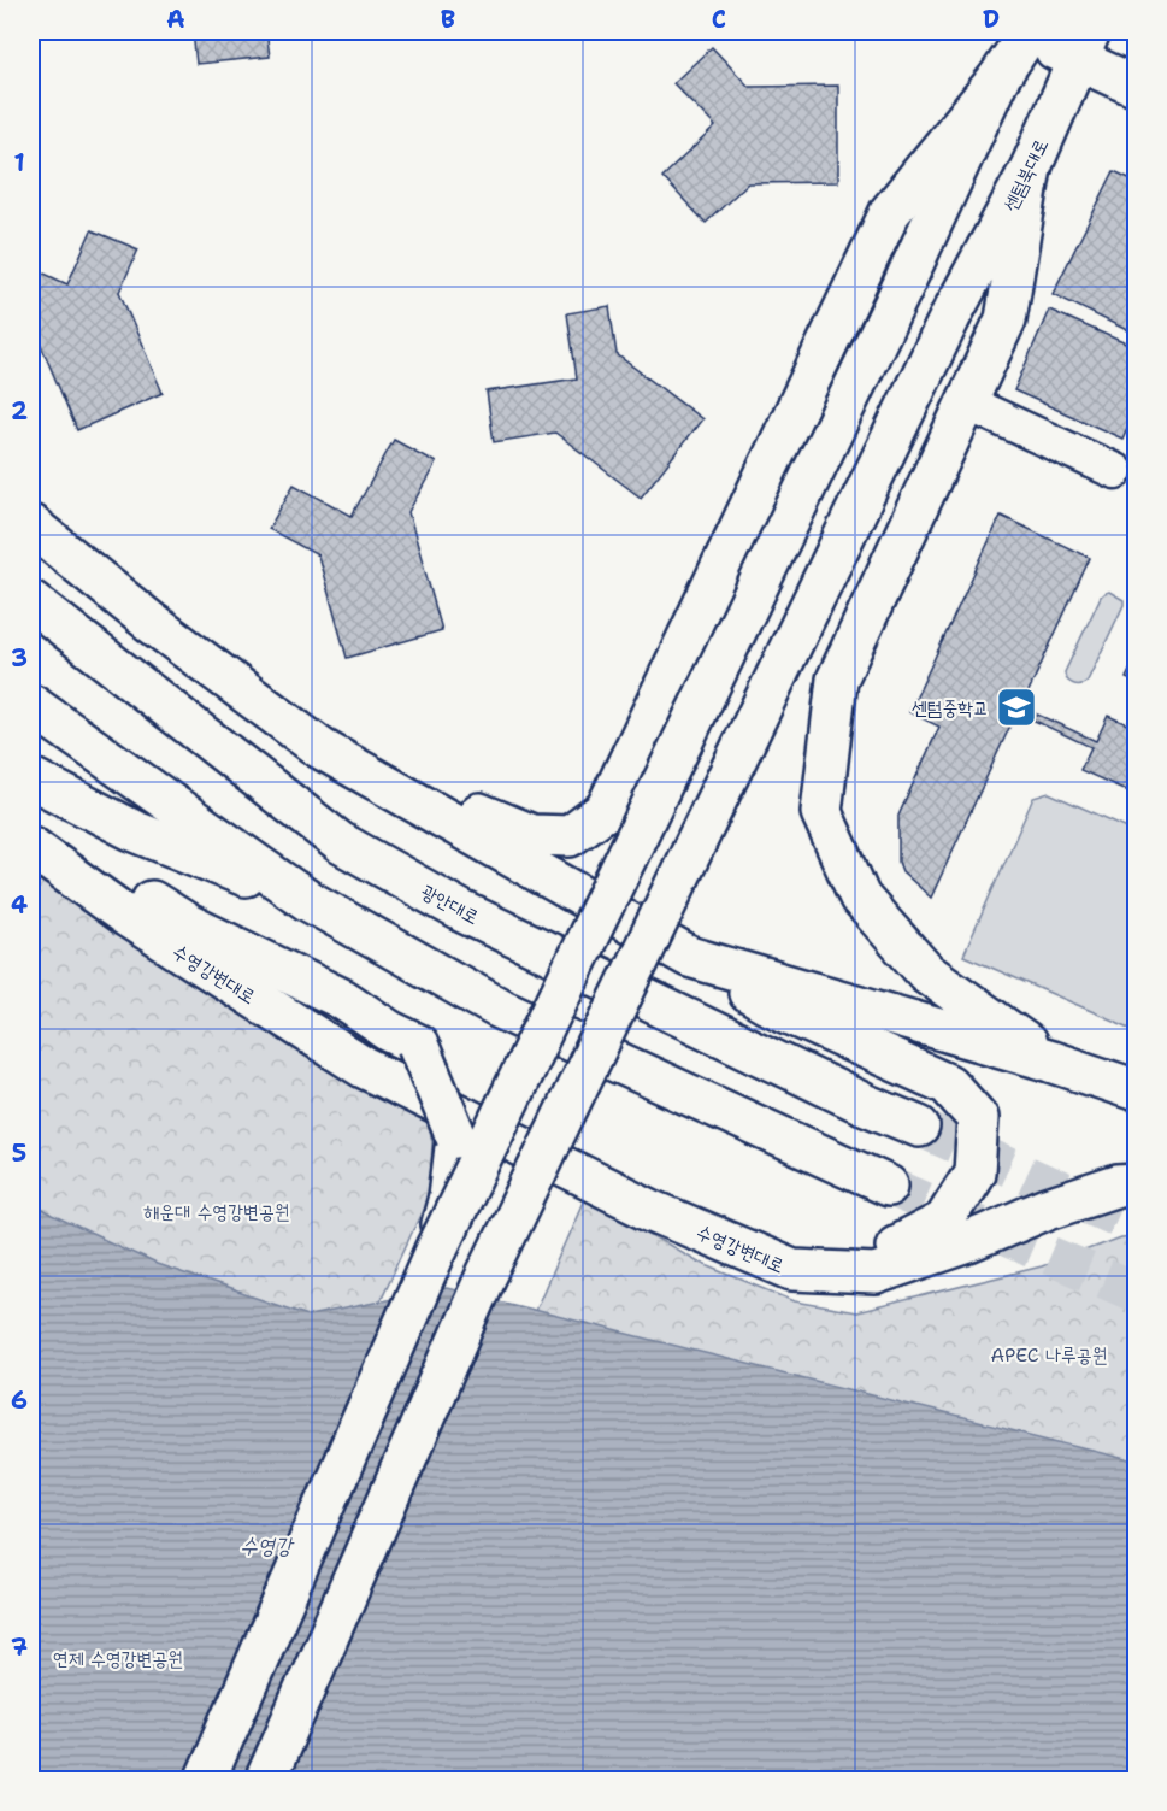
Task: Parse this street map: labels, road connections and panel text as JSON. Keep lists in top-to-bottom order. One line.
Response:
{"streets":{"main road":["센텀북대로","광안대로","수영강변대로"]},"water":["수영강"],"parks":["해운대 수영강변공원","APEC 나루공원","연제 수영강변공원"],"places":{"school or university":["센텀중학교"]},"grid":{"columns":["A","B","C","D"],"rows":["1","2","3","4","5","6","7"]}}
